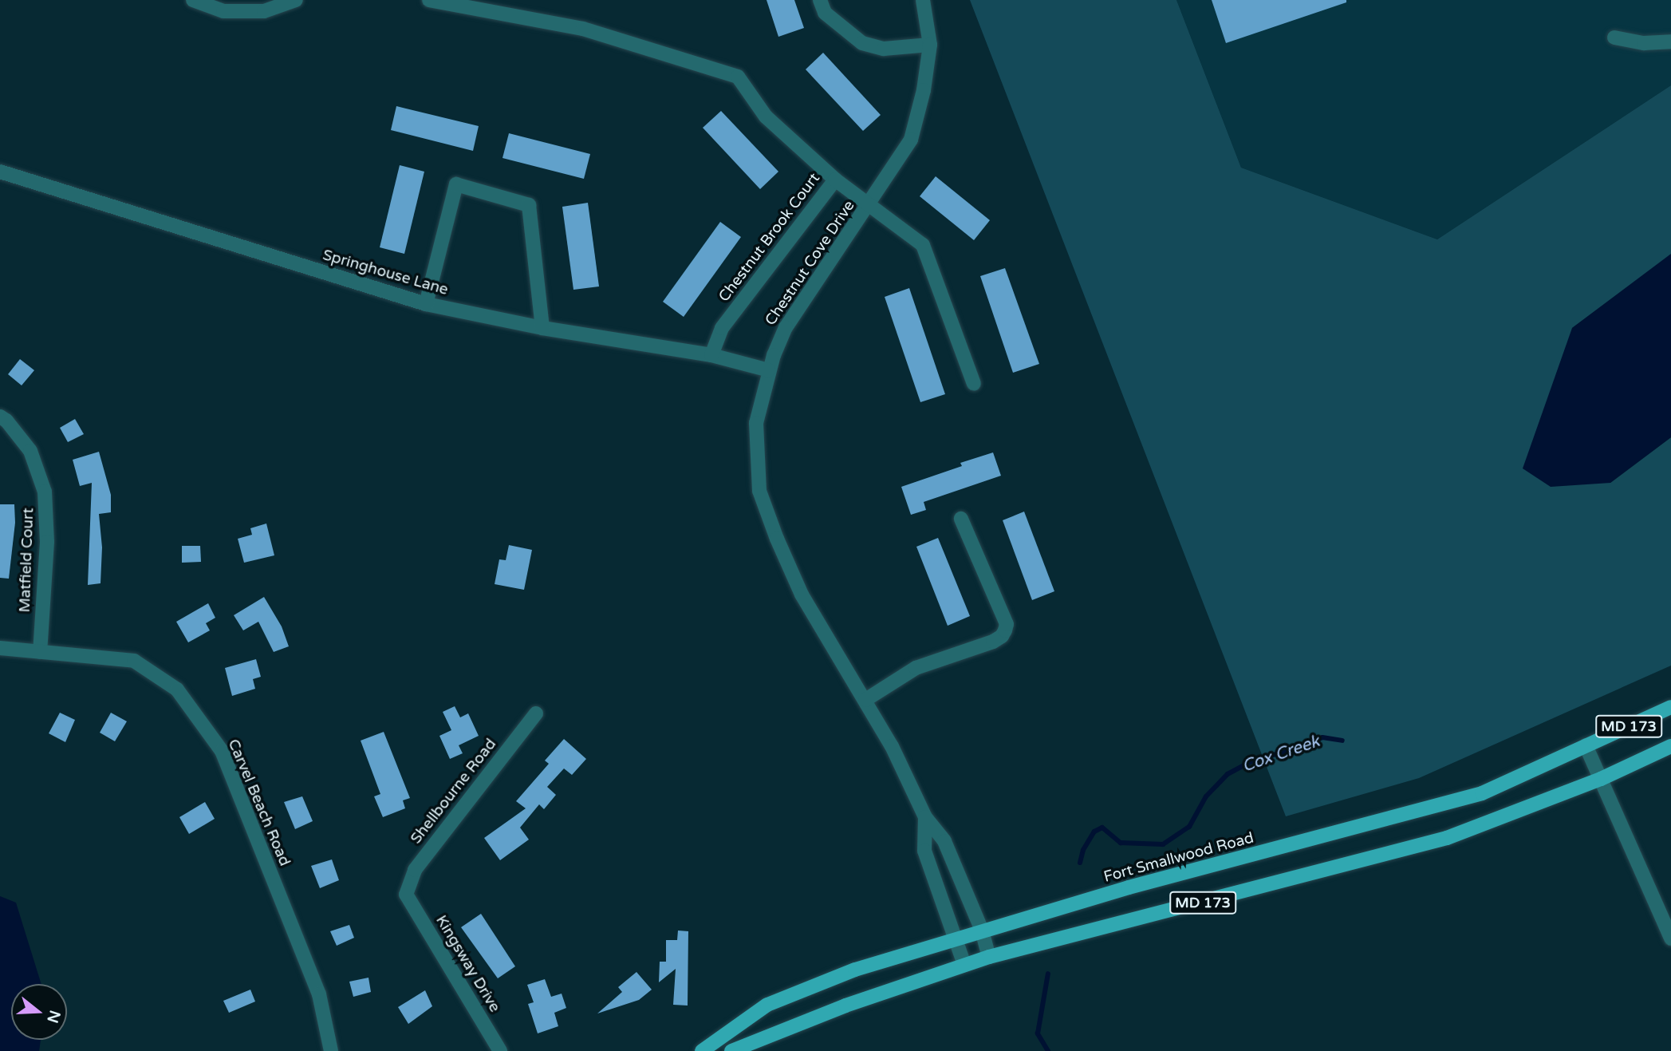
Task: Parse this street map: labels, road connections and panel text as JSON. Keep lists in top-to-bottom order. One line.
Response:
{"streets":{"main road":["MD 173","Fort Smallwood Road"],"street":["Chestnut Brook Court","Chestnut Cove Drive","Springhouse Lane","Matfield Court","Shellbourne Road","Carvel Beach Road","Kingsway Drive"]},"crossings":[["Chestnut Brook Court","Chestnut Cove Drive"],["Chestnut Brook Court","Springhouse Lane"],["Chestnut Cove Drive","Springhouse Lane"],["Chestnut Cove Drive","MD 173"],["Chestnut Cove Drive","Fort Smallwood Road"],["Matfield Court","Carvel Beach Road"],["Shellbourne Road","Kingsway Drive"]],"water":["Cox Creek"],"north":"right"}
